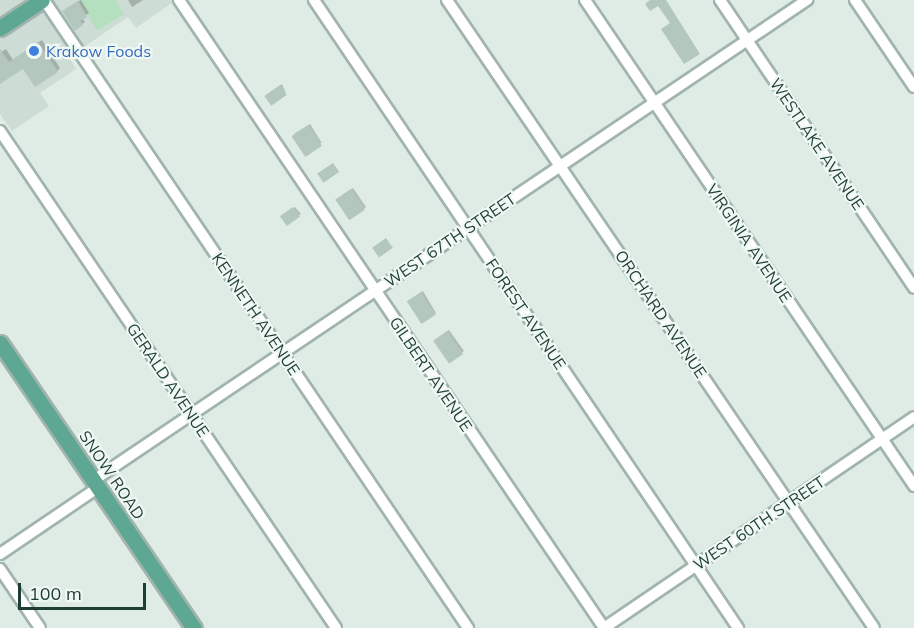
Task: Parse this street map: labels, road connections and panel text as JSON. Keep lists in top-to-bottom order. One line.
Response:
{"streets":{"main road":["SNOW ROAD"],"street":["WESTLAKE AVENUE","WEST 67TH STREET","VIRGINIA AVENUE","KENNETH AVENUE","FOREST AVENUE","ORCHARD AVENUE","GILBERT AVENUE","GERALD AVENUE","WEST 60TH STREET"]},"crossings":[["WESTLAKE AVENUE","WEST 67TH STREET"],["WEST 67TH STREET","VIRGINIA AVENUE"],["WEST 67TH STREET","KENNETH AVENUE"],["WEST 67TH STREET","FOREST AVENUE"],["WEST 67TH STREET","ORCHARD AVENUE"],["WEST 67TH STREET","GILBERT AVENUE"],["WEST 67TH STREET","GERALD AVENUE"],["WEST 67TH STREET","SNOW ROAD"],["VIRGINIA AVENUE","WEST 60TH STREET"],["FOREST AVENUE","WEST 60TH STREET"],["ORCHARD AVENUE","WEST 60TH STREET"],["GILBERT AVENUE","WEST 60TH STREET"]],"places":["Krakow Foods"],"scale_bar":"100 m"}
